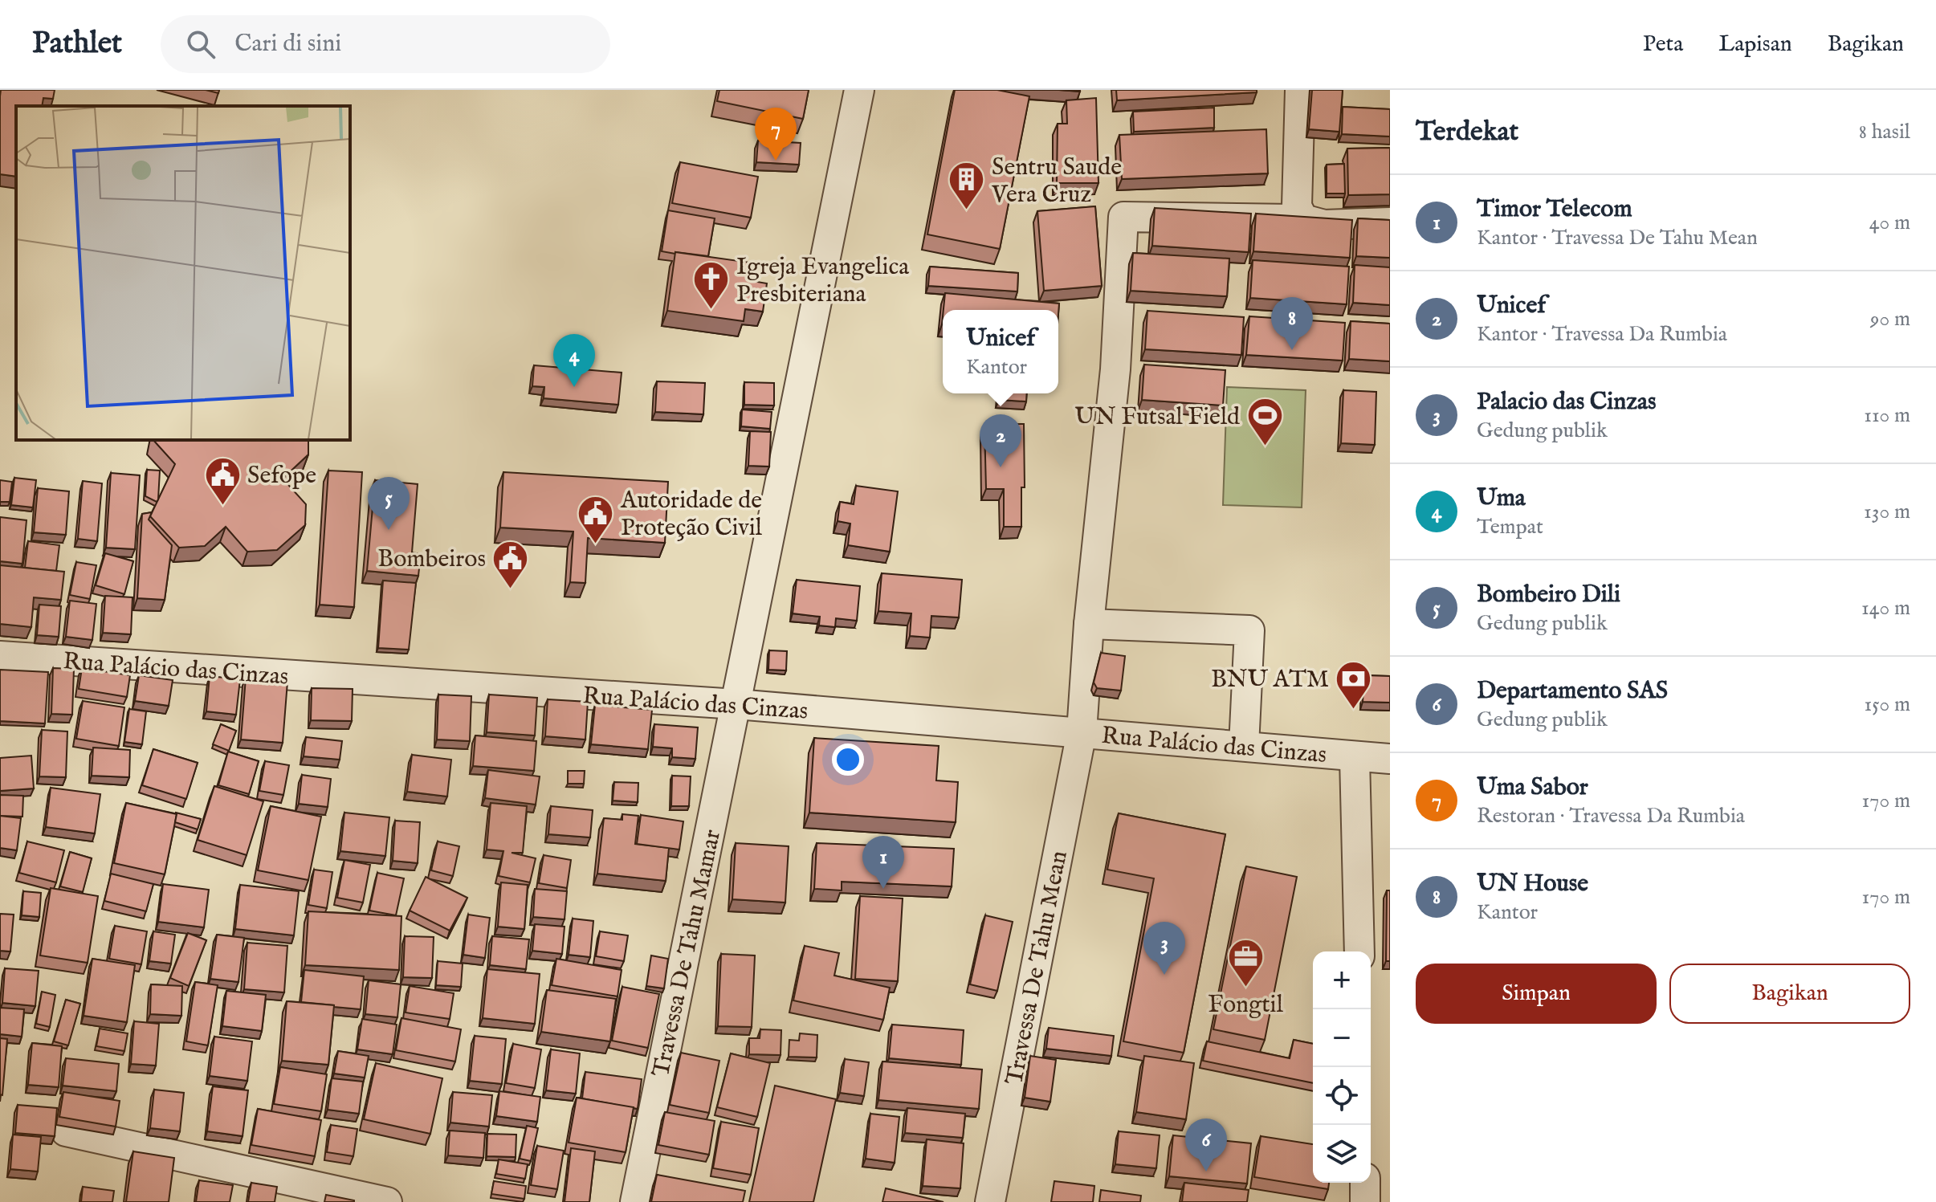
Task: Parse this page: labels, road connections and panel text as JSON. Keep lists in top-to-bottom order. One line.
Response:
{"streets":{"street":["Rua Palácio das Cinzas","Travessa De Tahu Mamar","Travessa De Tahu Mean"]},"crossings":[["Rua Palácio das Cinzas","Travessa De Tahu Mamar"],["Rua Palácio das Cinzas","Travessa De Tahu Mean"]],"places":{"building":["Sentru Saude Vera Cruz"],"church":["Igreja Evangelica Presbiteriana"],"sports":["UN Futsal Field"],"public building":["Sefope","Autoridade de Proteção Civil","Bombeiros"],"bank":["BNU ATM"],"office":["Fongtil"]},"page":{"header":"Pathlet","search":"Cari di sini","nav":["Peta","Lapisan","Bagikan"],"heading":["Terdekat","8 hasil"],"pins":["7","8","4","2","5","1","3","6"],"list":[{"mark":"1","name":"Timor Telecom","note":"Kantor · Travessa De Tahu Mean","value":"40 m"},{"mark":"2","name":"Unicef","note":"Kantor · Travessa Da Rumbia","value":"90 m"},{"mark":"3","name":"Palacio das Cinzas","note":"Gedung publik","value":"110 m"},{"mark":"4","name":"Uma","note":"Tempat","value":"130 m"},{"mark":"5","name":"Bombeiro Dili","note":"Gedung publik","value":"140 m"},{"mark":"6","name":"Departamento SAS","note":"Gedung publik","value":"150 m"},{"mark":"7","name":"Uma Sabor","note":"Restoran · Travessa Da Rumbia","value":"170 m"},{"mark":"8","name":"UN House","note":"Kantor","value":"170 m"}],"popup":["Unicef","Kantor"],"buttons":["Simpan","Bagikan"],"map_buttons":["+","−"]}}
